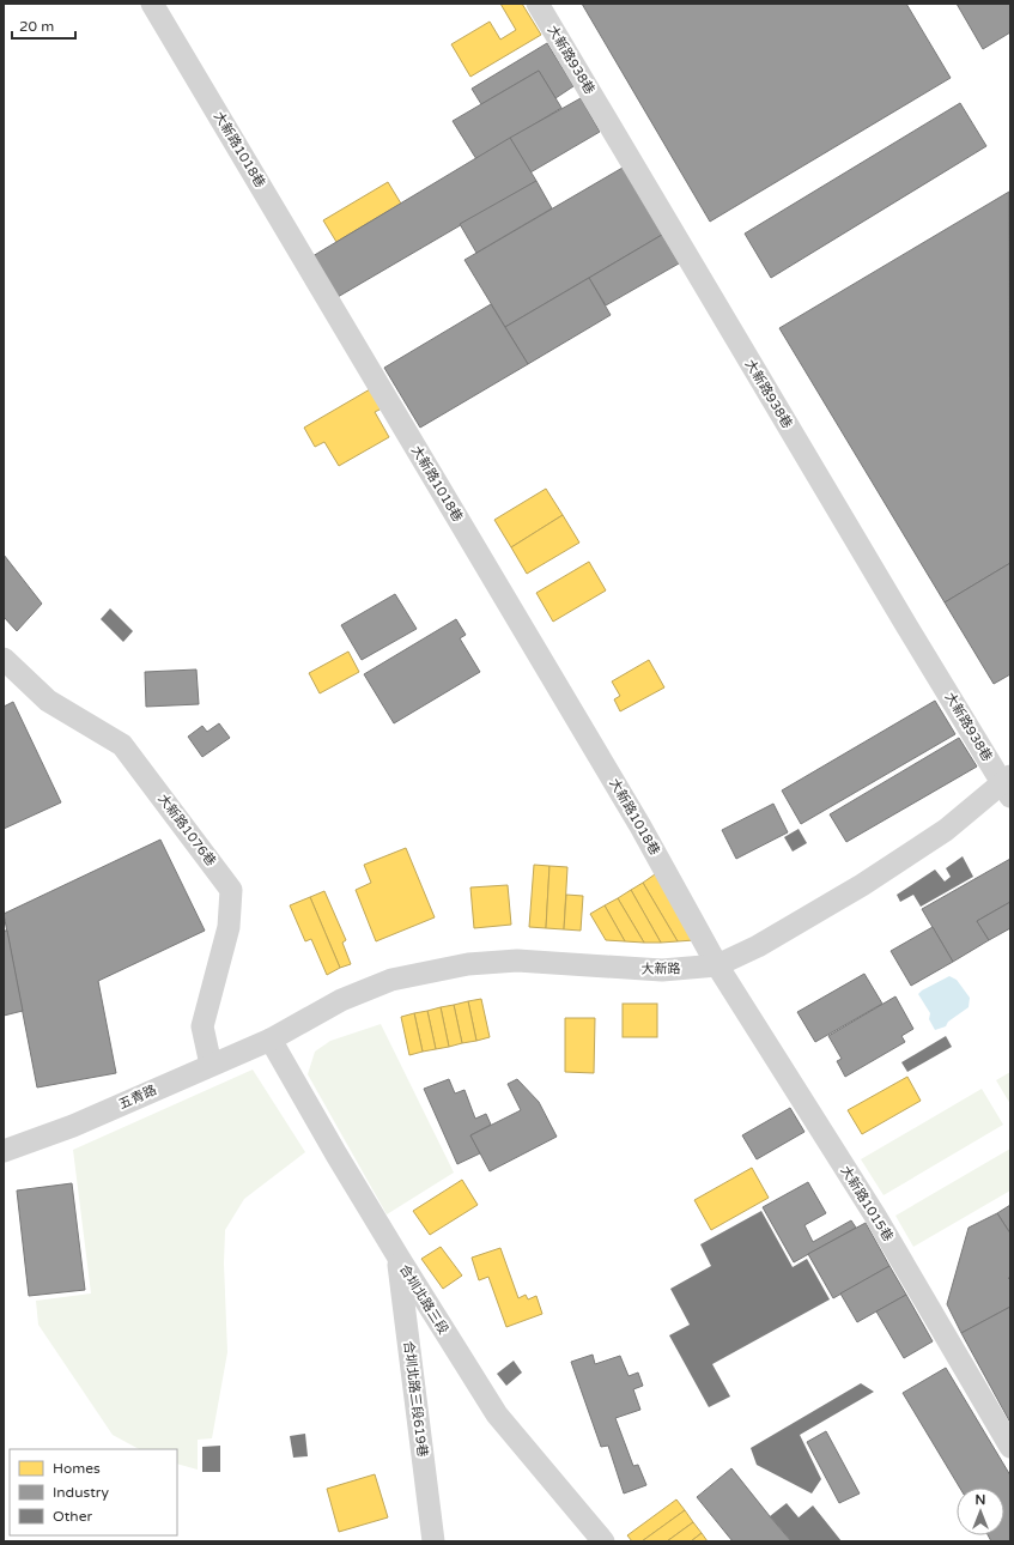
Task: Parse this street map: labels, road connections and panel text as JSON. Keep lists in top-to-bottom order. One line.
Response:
{"streets":{"street":["大新路938巷","大新路1018巷","大新路1076巷","大新路","五青路","大新路1015巷","合圳北路三段","合圳北路三段619巷"]},"crossings":[["大新路938巷","大新路"],["大新路1018巷","大新路"],["大新路1018巷","大新路1015巷"],["大新路1076巷","五青路"],["大新路","五青路"],["大新路","大新路1015巷"],["大新路","合圳北路三段"],["五青路","合圳北路三段"],["合圳北路三段","合圳北路三段619巷"]],"legend":["Homes","Industry","Other"],"scale_bar":"20 m","north":"top"}
